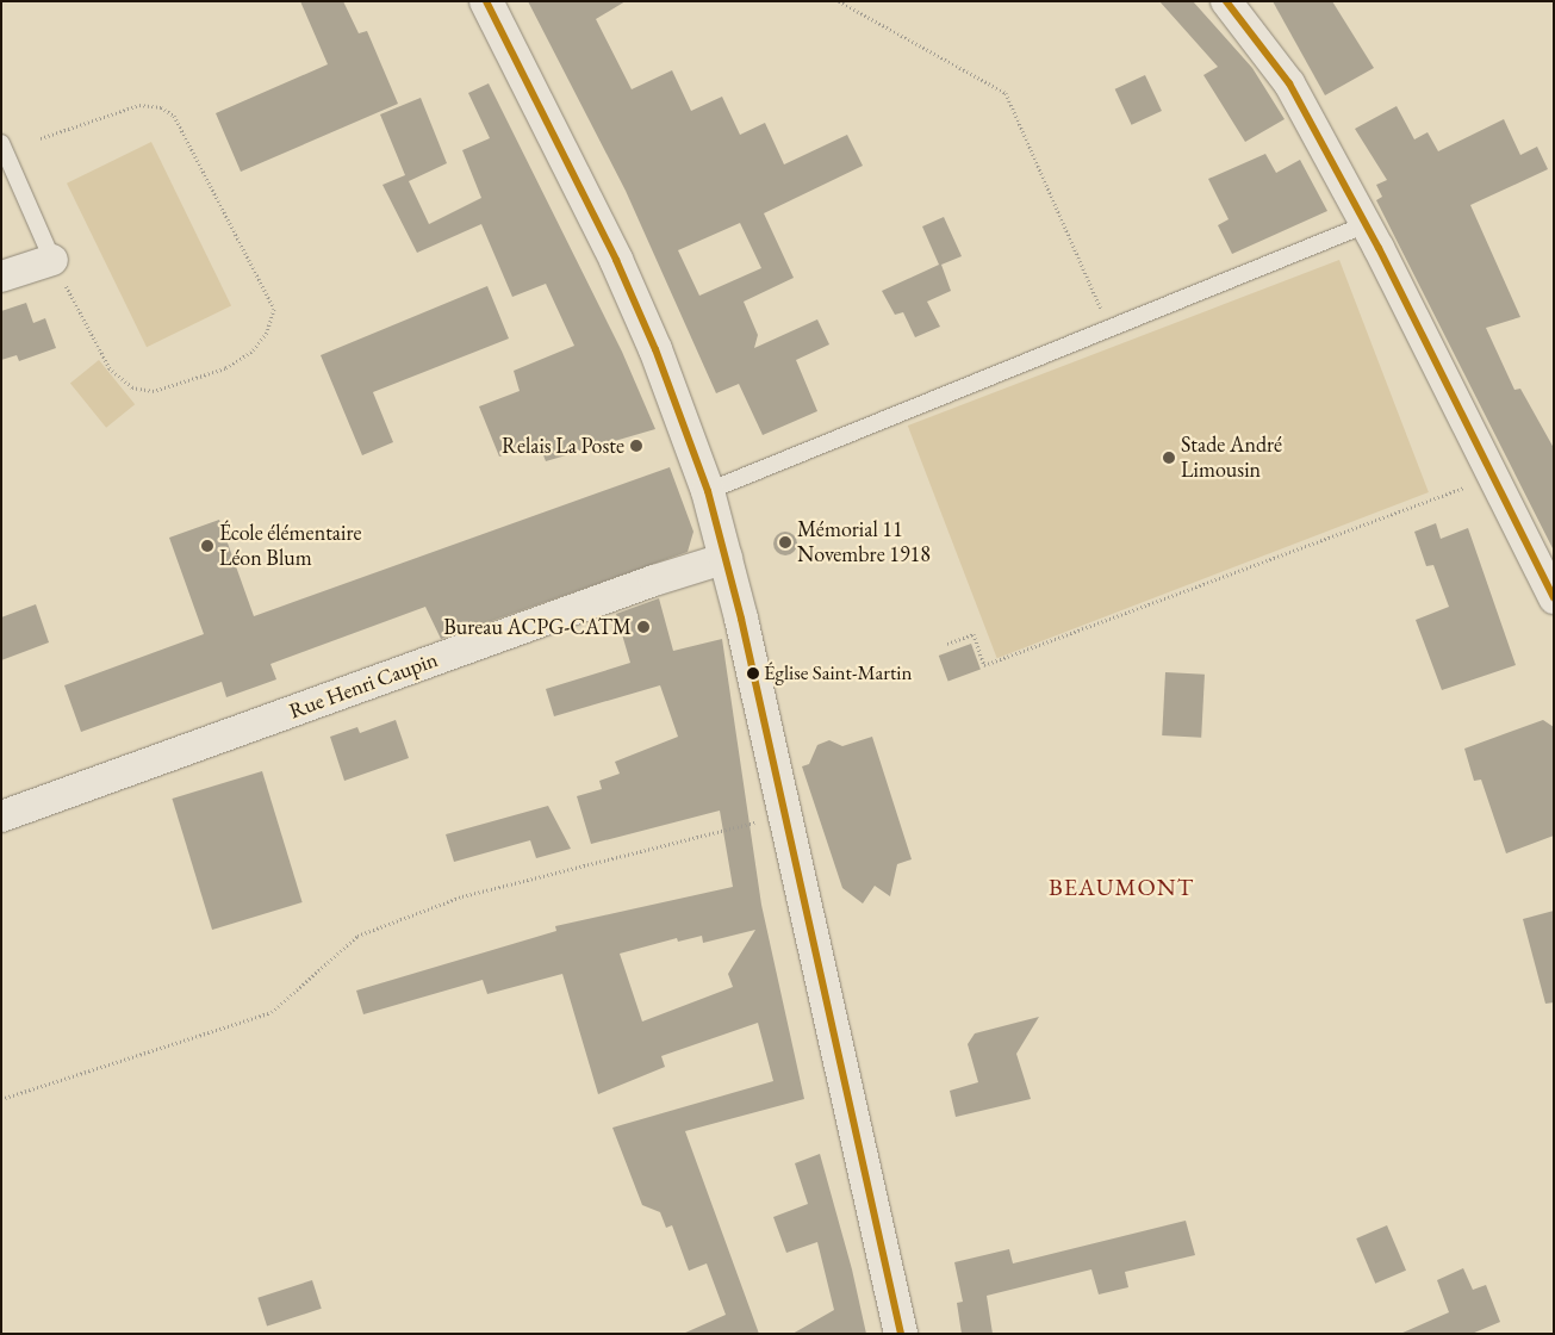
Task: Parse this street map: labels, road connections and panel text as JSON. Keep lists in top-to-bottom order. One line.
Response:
{"streets":{"street":["Rue Henri Caupin"]},"districts":["BEAUMONT"],"places":["Relais La Poste","Stade André Limousin","Mémorial 11 Novembre 1918","École élémentaire Léon Blum","Bureau ACPG-CATM","Église Saint-Martin"]}
